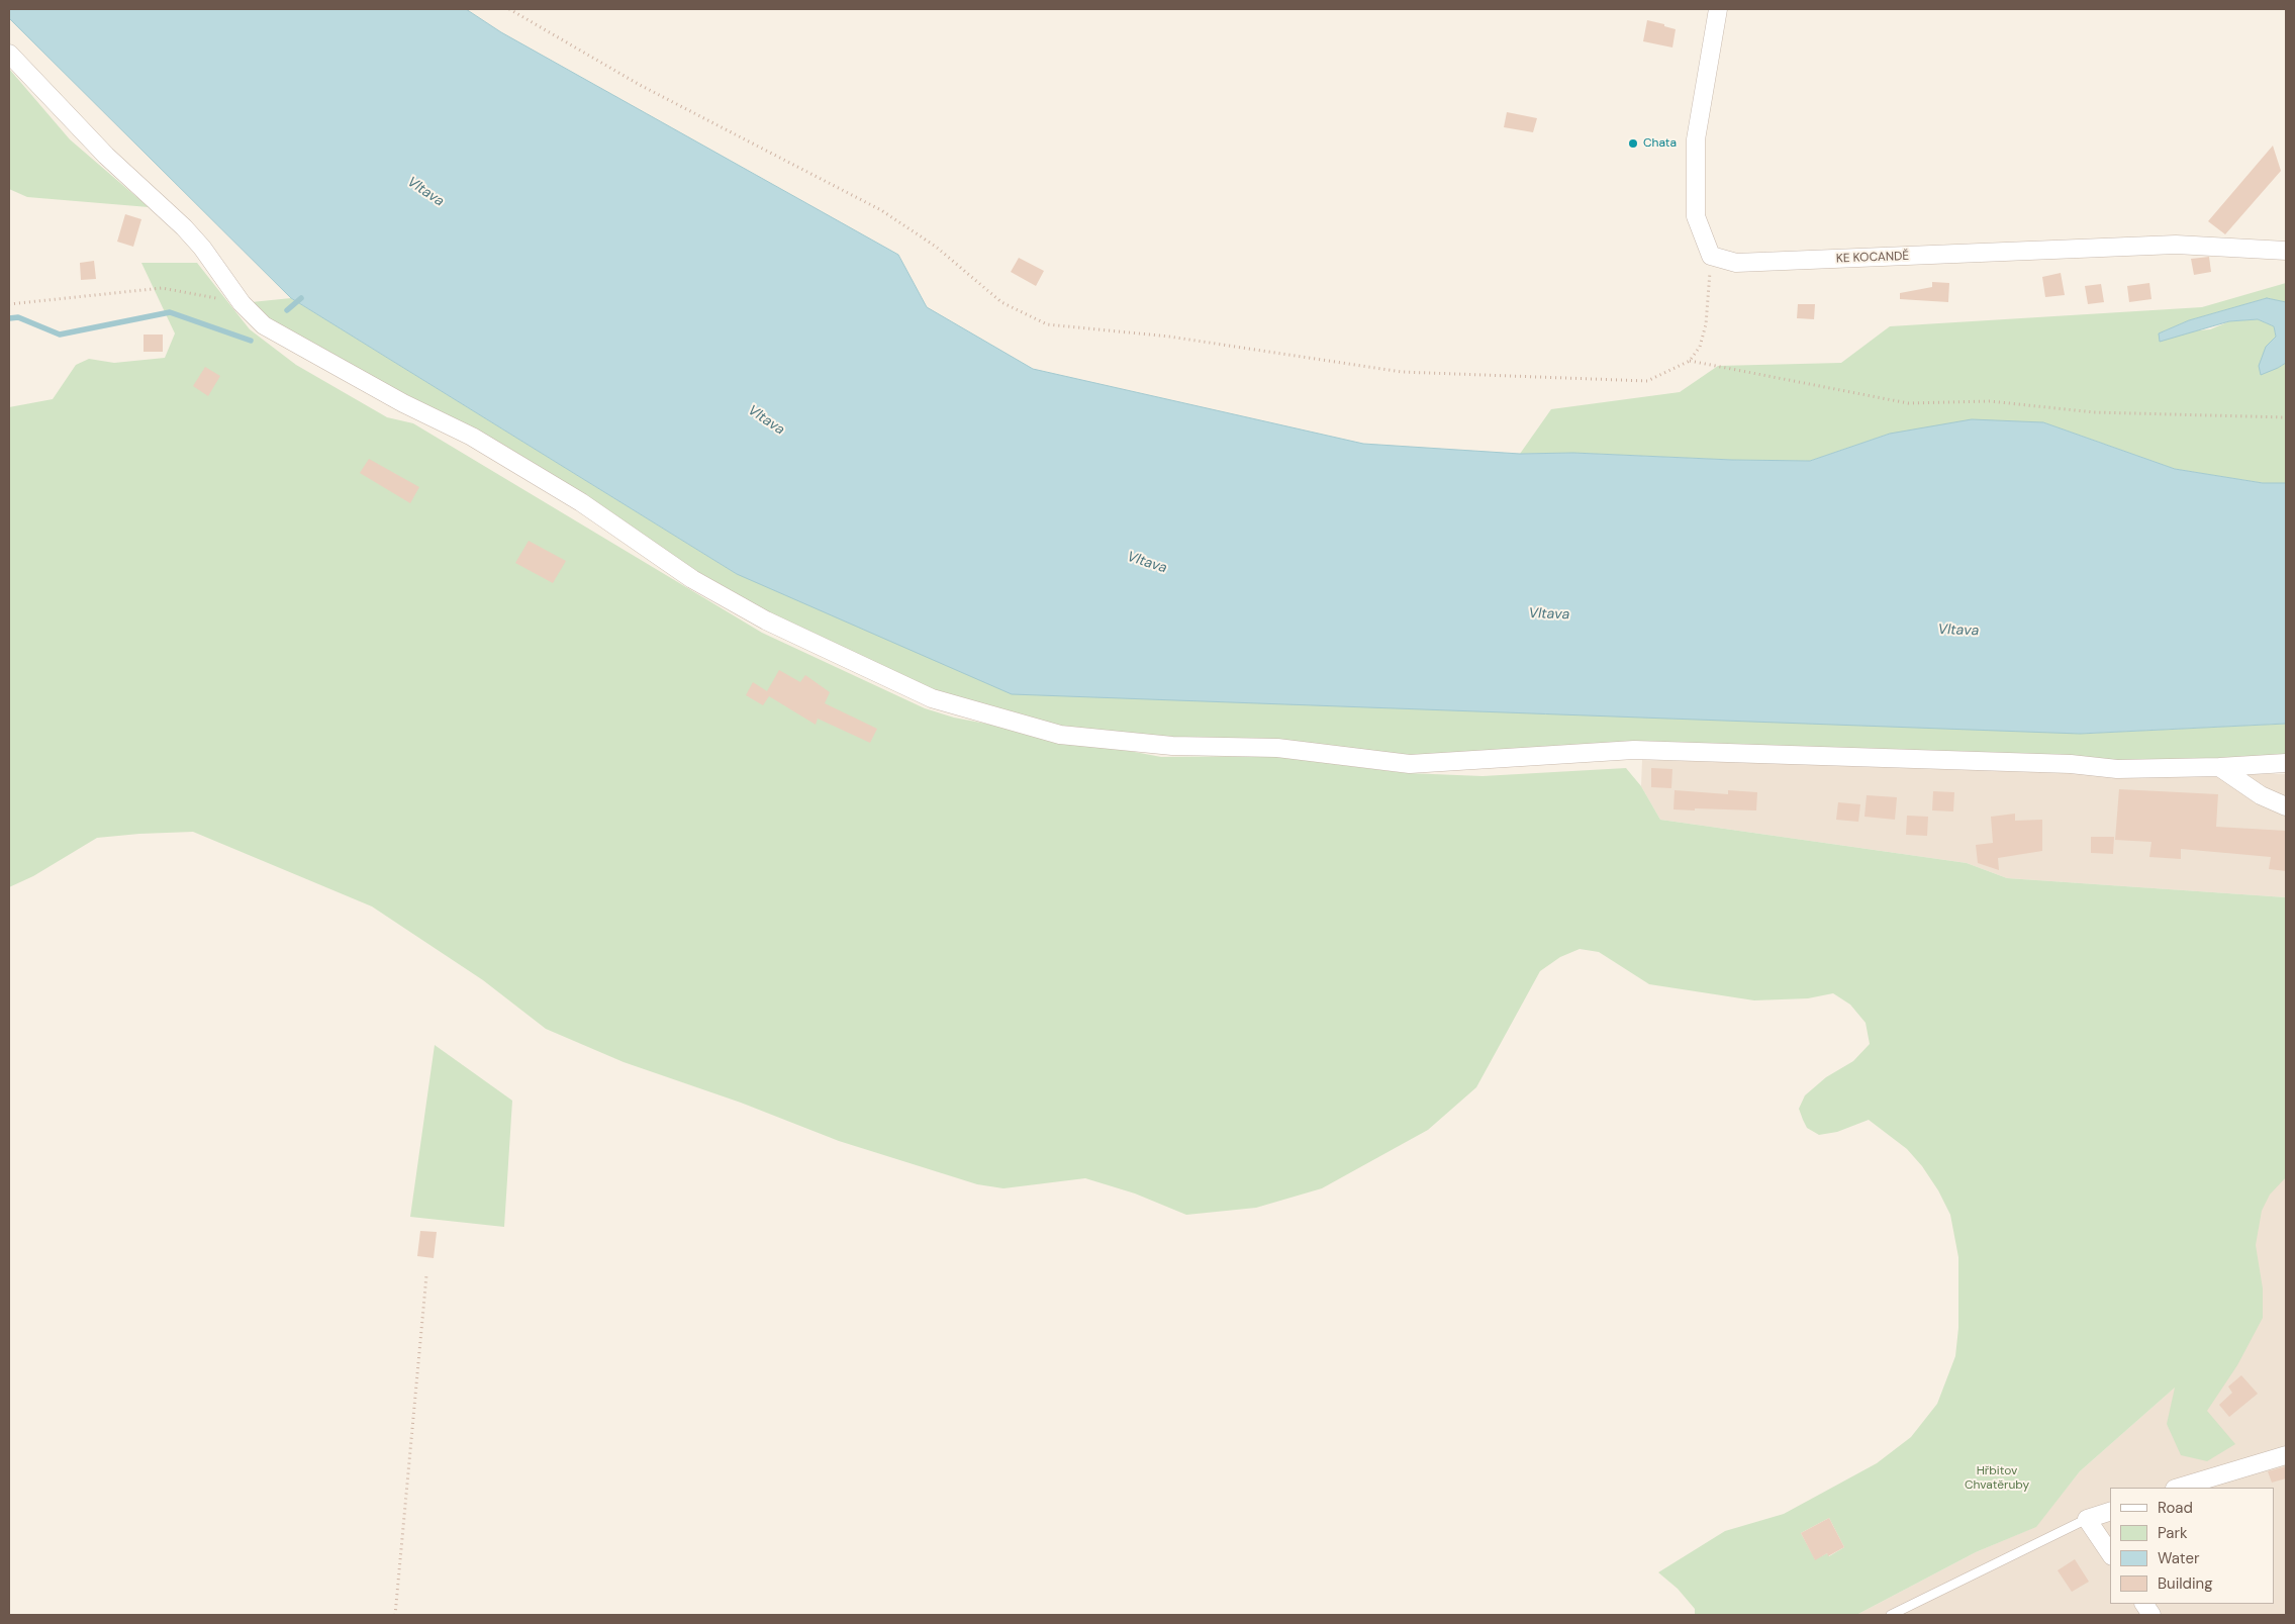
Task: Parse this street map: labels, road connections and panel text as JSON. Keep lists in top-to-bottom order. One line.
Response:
{"streets":{"street":["KE KOCANDĚ"]},"water":["Vltava"],"parks":["Hřbitov Chvatěruby"],"places":["Chata"],"legend":["Road","Park","Water","Building"]}
